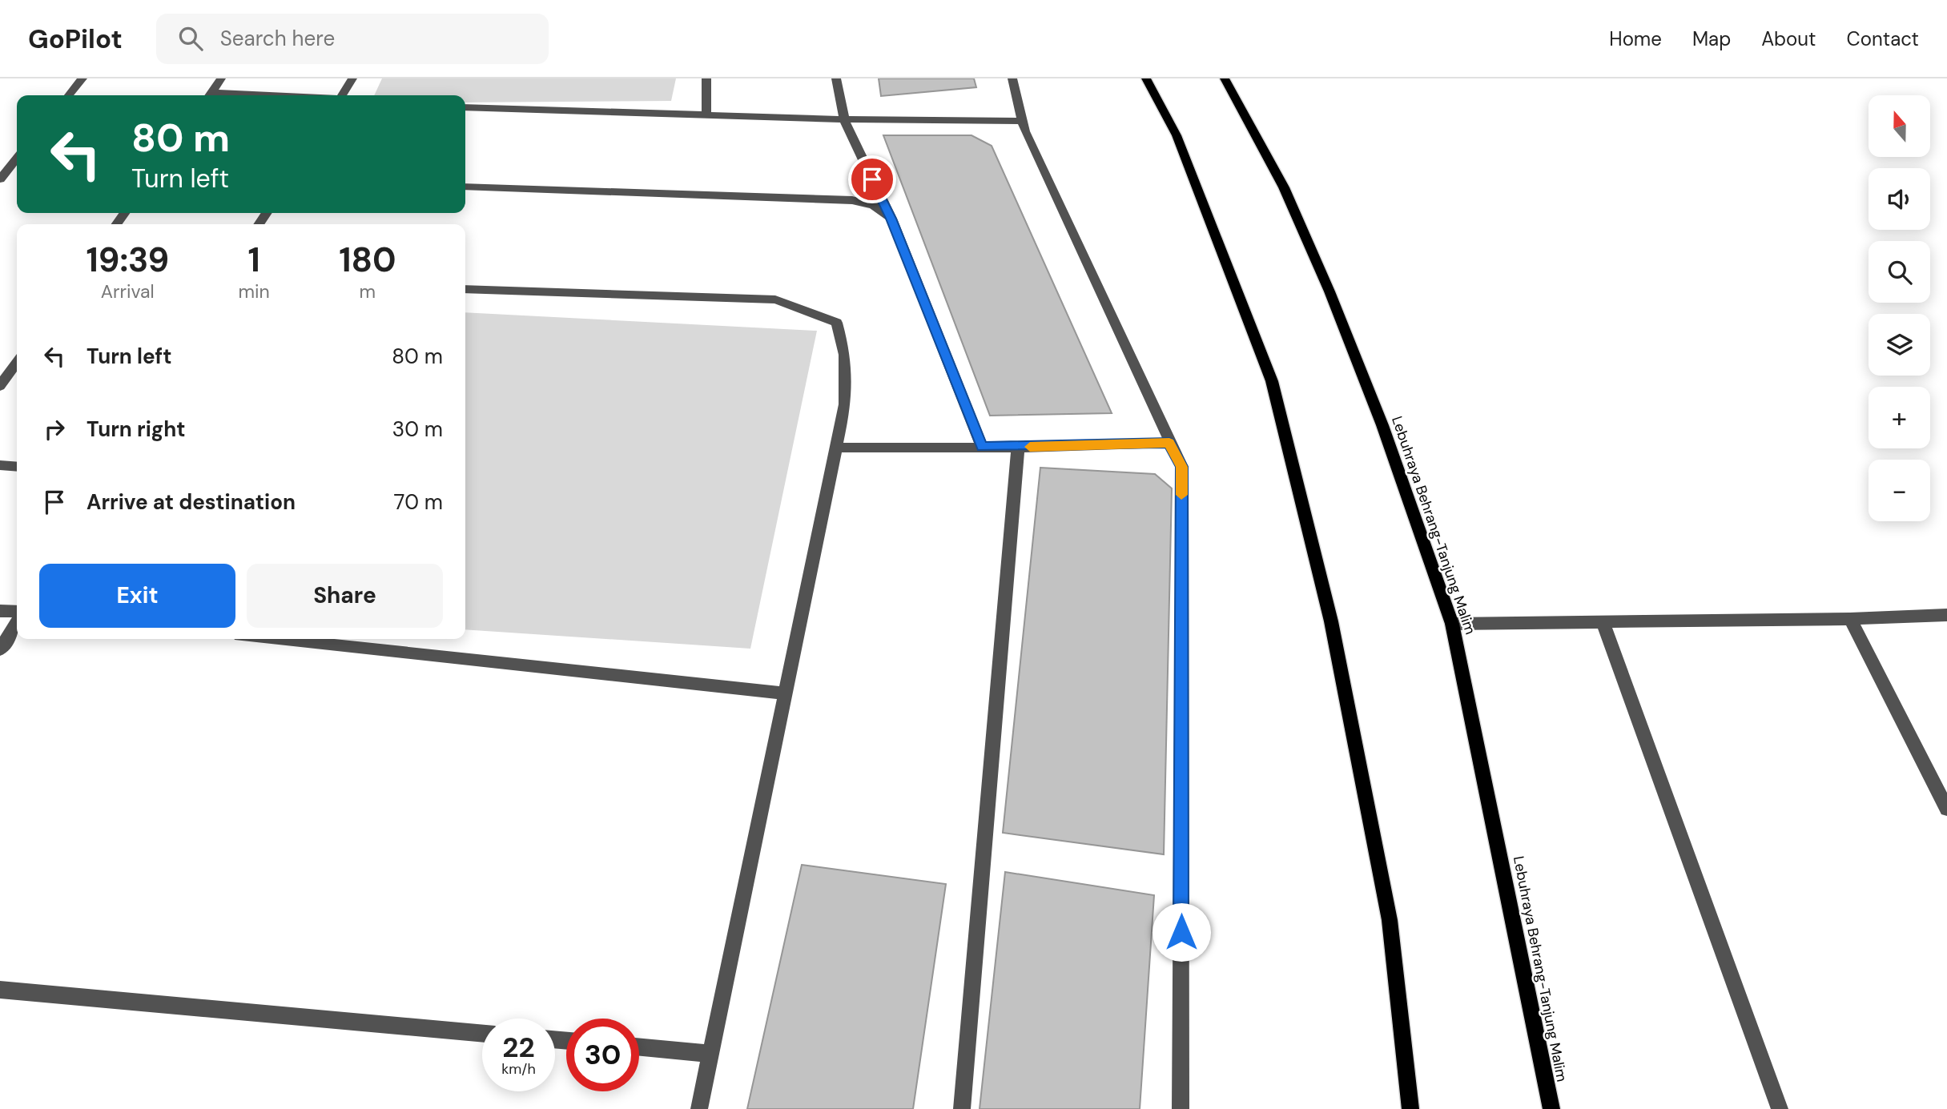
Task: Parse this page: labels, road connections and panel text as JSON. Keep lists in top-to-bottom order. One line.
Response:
{"streets":{"main road":["Lebuhraya Behrang-Tanjung Malim"]},"north":"top","page":{"header":"GoPilot","search":"Search here","nav":["Home","Map","About","Contact"],"map_buttons":["+","−"],"turn":["80 m","Turn left"],"eta":["19:39","Arrival","1","min","180","m"],"list":[{"name":"Turn left","value":"80 m"},{"name":"Turn right","value":"30 m"},{"name":"Arrive at destination","value":"70 m"}],"buttons":["Exit","Share"],"speed":"22 km/h","limit":"30"}}
